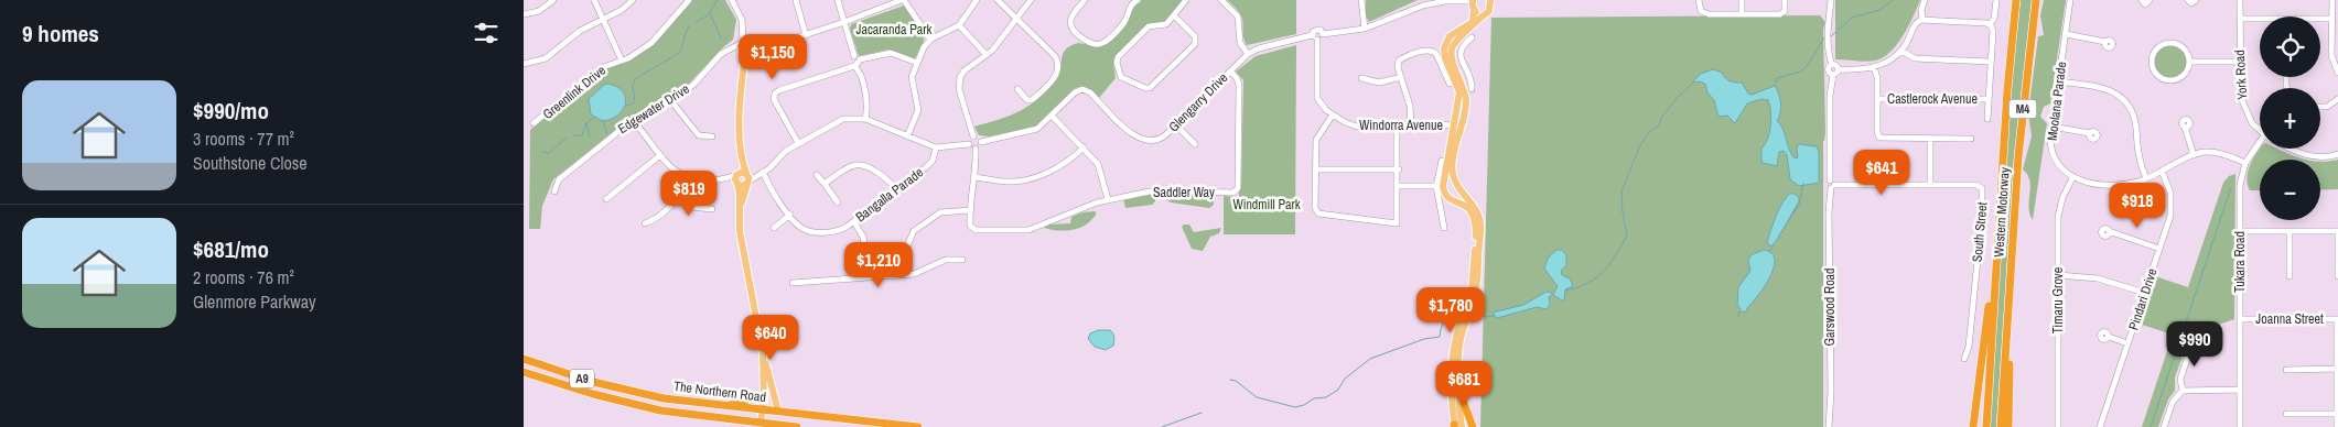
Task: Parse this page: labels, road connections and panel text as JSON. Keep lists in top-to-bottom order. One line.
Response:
{"streets":{"highway":["M4","Western Motorway","A9","The Northern Road"],"street":["York Road","Greenlink Drive","Castlerock Avenue","Moolana Parade","Glengarry Drive","Edgewater Drive","Windorra Avenue","Saddler Way","Bangalla Parade","South Street","Tukara Road","Pindari Drive","Timaru Grove","Garswood Road","Joanna Street"]},"crossings":[["Moolana Parade","Timaru Grove"],["Glengarry Drive","Windorra Avenue"],["Glengarry Drive","Saddler Way"],["M4","Western Motorway"],["South Street","Garswood Road"],["Tukara Road","Joanna Street"]],"parks":["Jacaranda Park","Windmill Park"],"page":{"heading":"9 homes","map_buttons":["+","−"],"price":["$1,150","$641","$819","$918","$1,210","$1,780","$640","$990","$681"],"list":[{"name":"$990/mo","note":"3 rooms · 77 m² · Southstone Close"},{"name":"$681/mo","note":"2 rooms · 76 m² · Glenmore Parkway"}]}}
